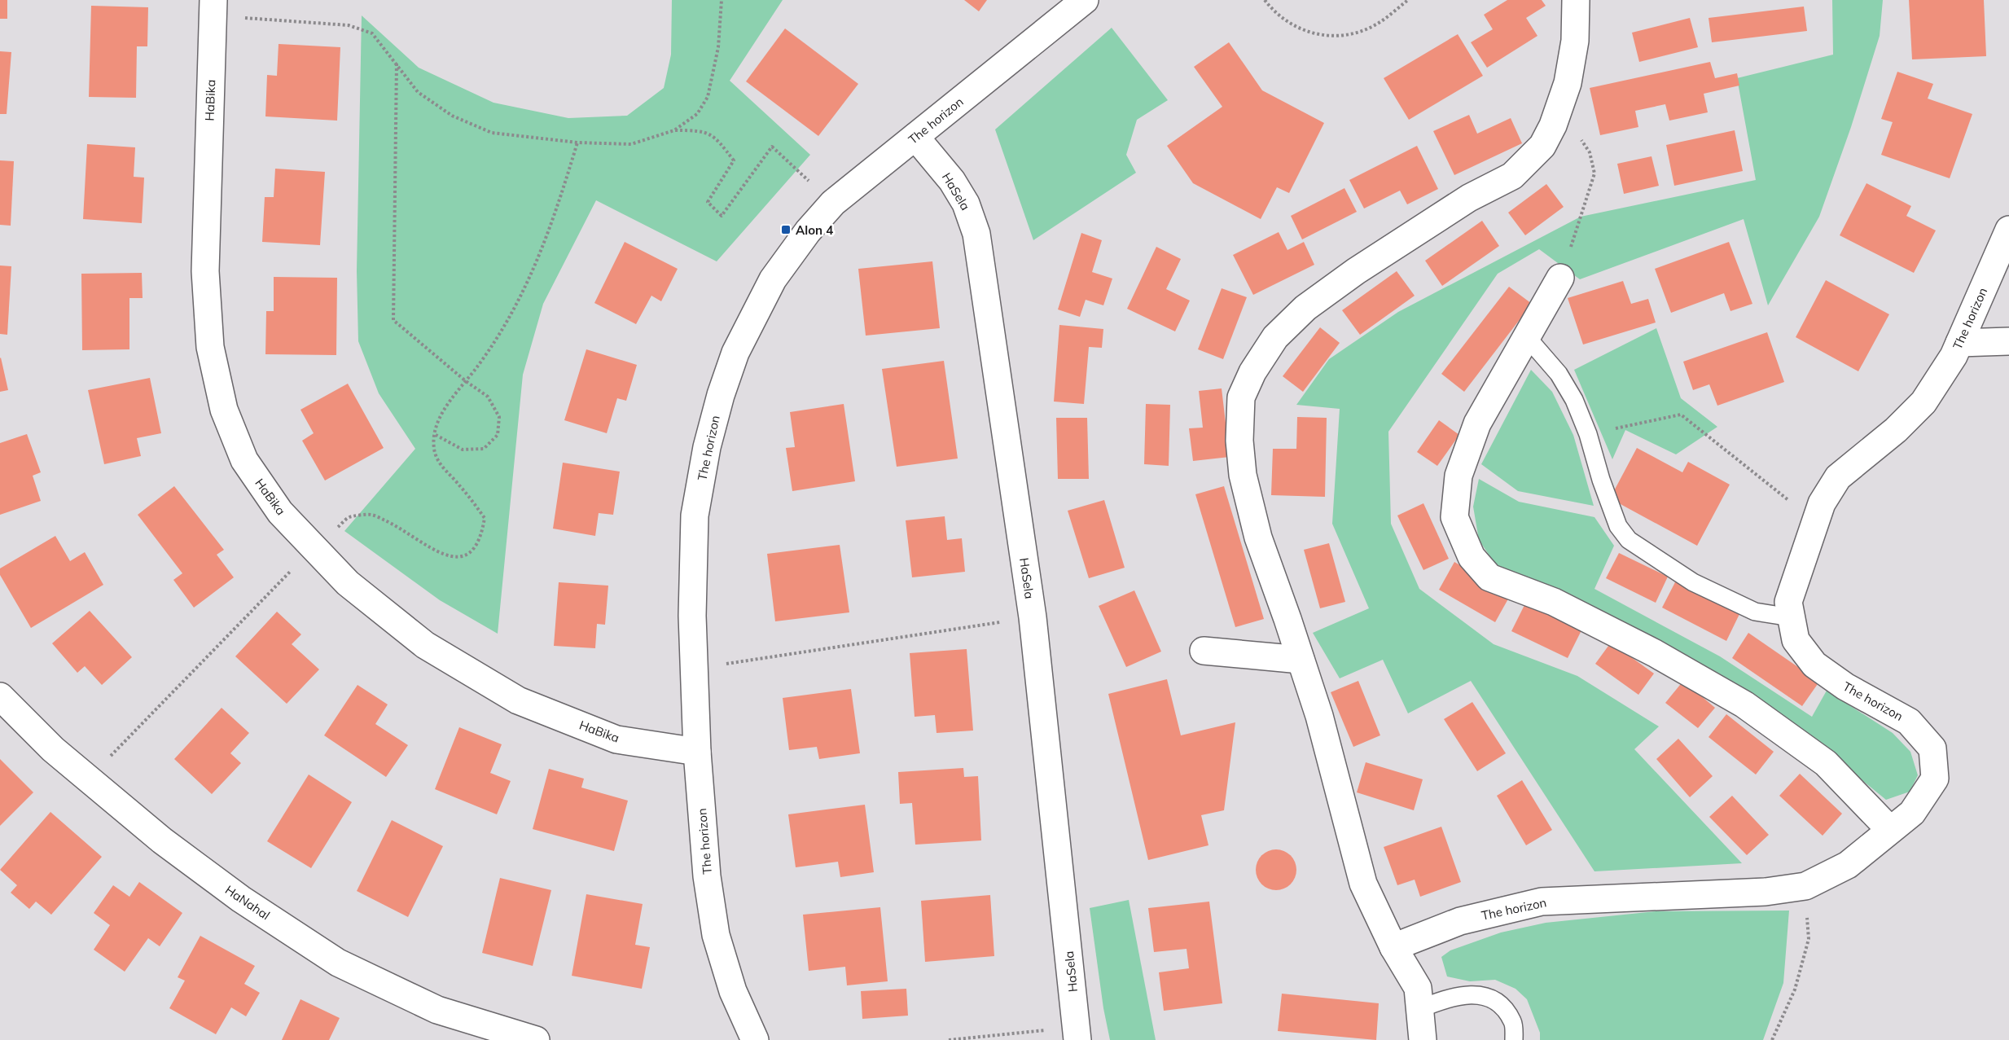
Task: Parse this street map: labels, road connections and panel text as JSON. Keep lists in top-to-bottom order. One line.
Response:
{"streets":{"street":["HaBika","The horizon","HaSela","HaNahal"]},"crossings":[["HaBika","The horizon"],["The horizon","HaSela"]],"places":{"transit":["Alon 4"]}}
